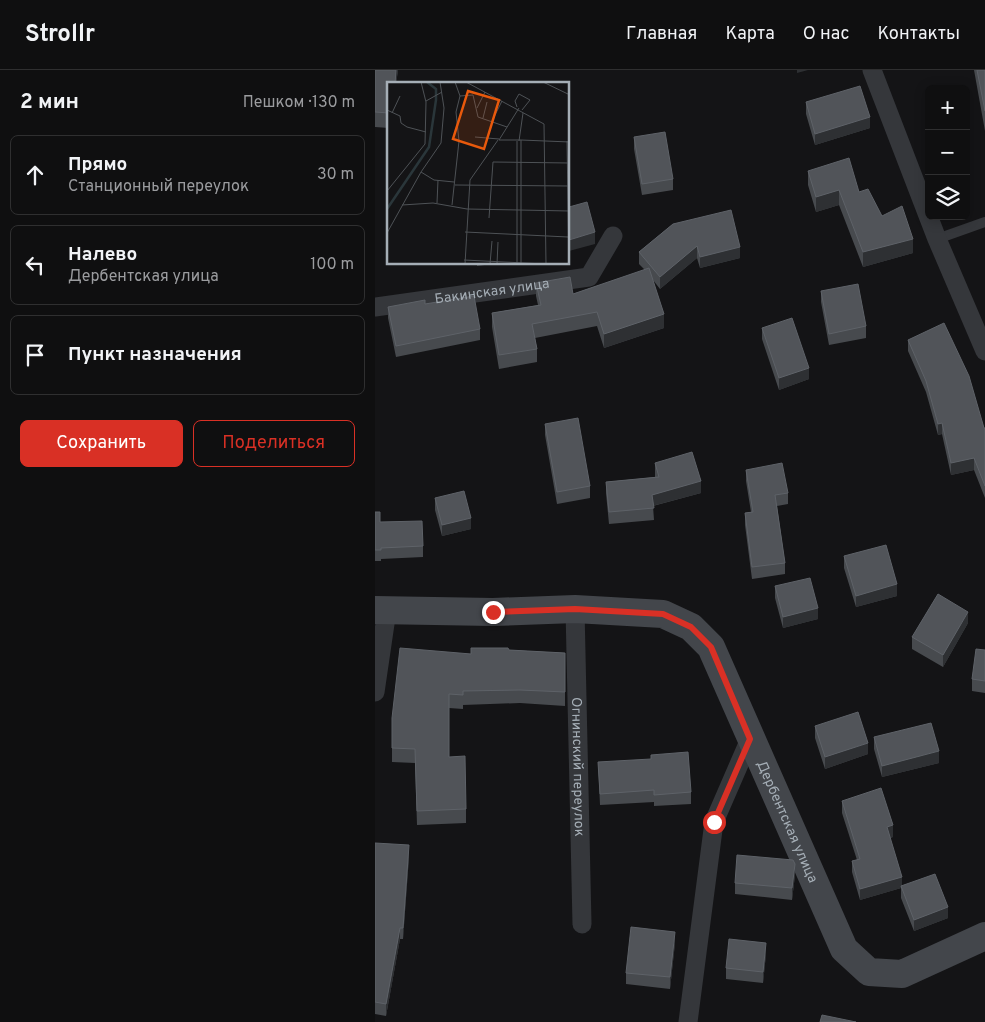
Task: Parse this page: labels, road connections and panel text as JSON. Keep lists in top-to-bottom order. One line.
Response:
{"streets":{"main road":["Дербентская улица"],"street":["Бакинская улица","Огнинский переулок"]},"crossings":[["Огнинский переулок","Дербентская улица"]],"page":{"header":"Strollr","nav":["Главная","Карта","О нас","Контакты"],"heading":["2 мин","Пешком · 130 m"],"map_buttons":["+","−"],"list":[["Прямо","Станционный переулок","30 m"],["Налево","Дербентская улица","100 m"],"Пункт назначения"],"buttons":["Сохранить","Поделиться"]}}
